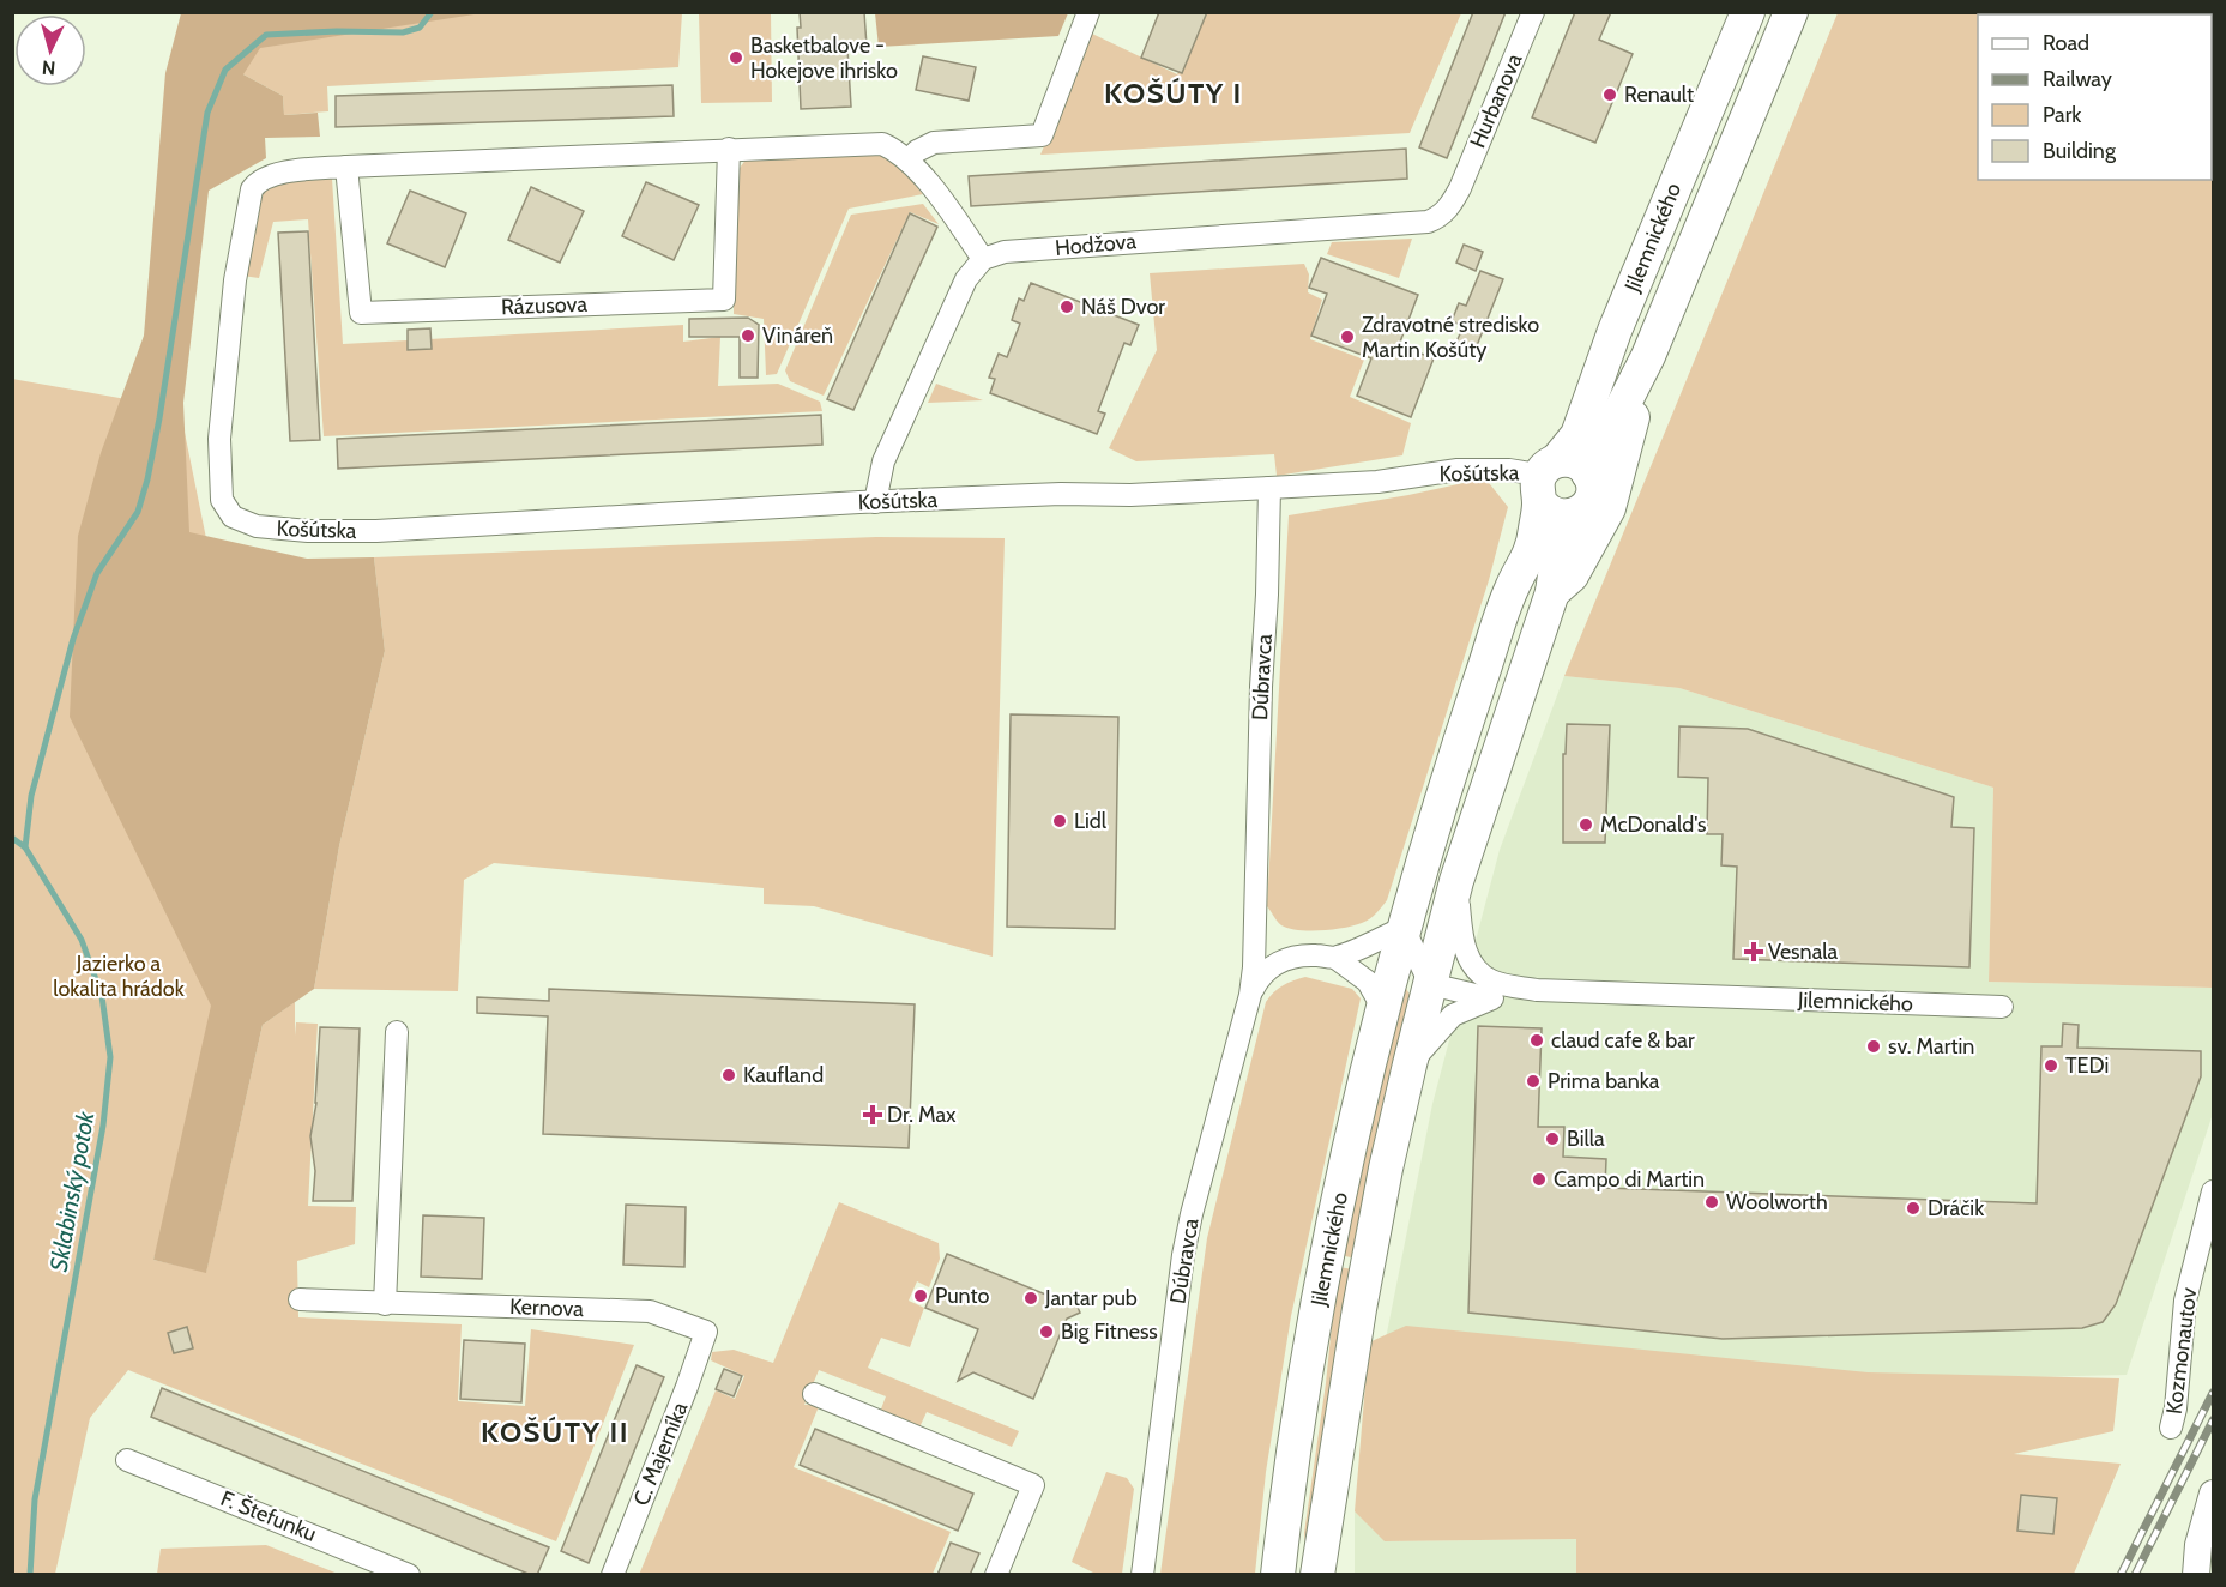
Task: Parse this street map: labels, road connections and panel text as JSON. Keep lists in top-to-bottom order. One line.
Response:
{"streets":{"main road":["Jilemnického"],"street":["Hurbanova","Hodžova","Rázusova","Košútska","Dúbravca","Kernova","Kozmonautov","C. Majerníka","F. Štefunku"]},"crossings":[["Hurbanova","Hodžova"],["Jilemnického","Košútska"],["Jilemnického","Dúbravca"],["Rázusova","Košútska"],["Košútska","Dúbravca"],["Kernova","C. Majerníka"]],"districts":["KOŠÚTY I","KOŠÚTY II"],"water":["Sklabinský potok"],"parks":["Jazierko a lokalita hrádok"],"places":{"other":["Basketbalove - Hokejove ihrisko","Renault","Náš Dvor","Vináreň","Zdravotné stredisko Martin Košúty","Lidl","McDonald's","claud cafe & bar","sv. Martin","TEDi","Kaufland","Prima banka","Billa","Campo di Martin","Woolworth","Dráčik","Punto","Jantar pub","Big Fitness"],"health":["Vesnala","Dr. Max"]},"legend":["Road","Railway","Park","Building"],"north":"bottom"}
